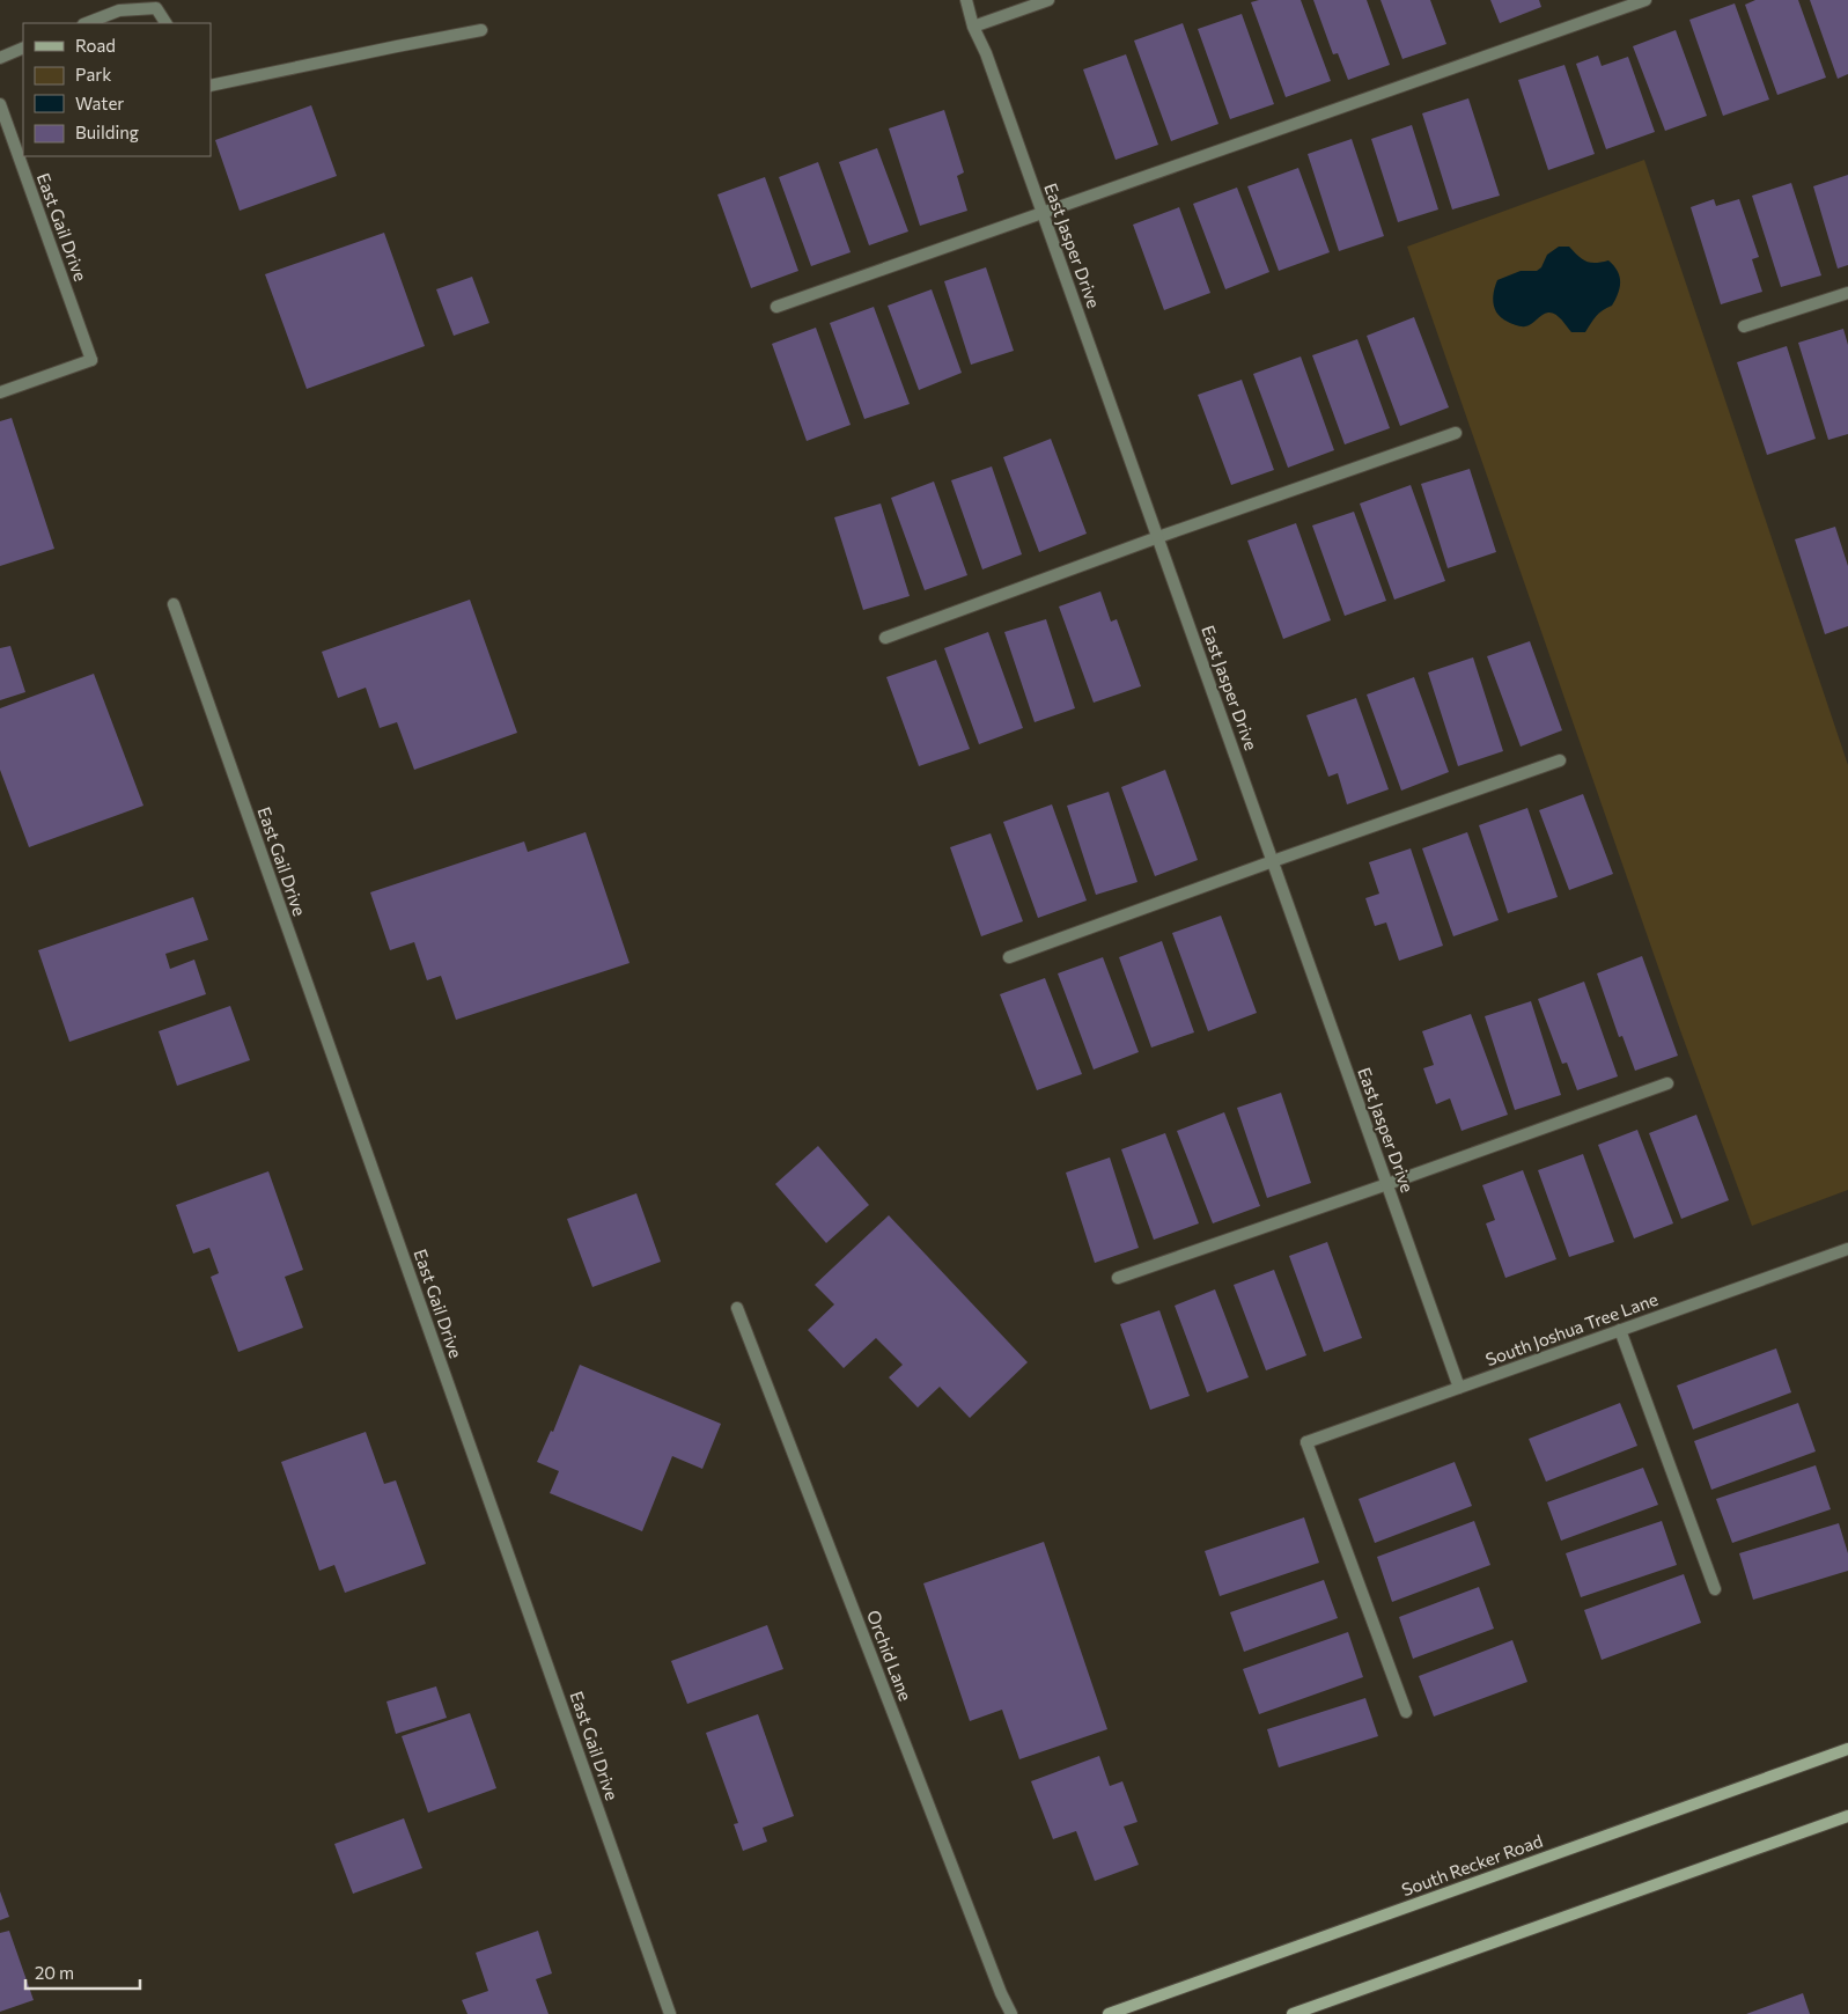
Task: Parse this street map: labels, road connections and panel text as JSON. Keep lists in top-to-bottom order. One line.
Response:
{"streets":{"main road":["South Recker Road"],"street":["East Gail Drive","East Jasper Drive","South Joshua Tree Lane","Orchid Lane"]},"crossings":[["East Jasper Drive","South Joshua Tree Lane"]],"legend":["Road","Park","Water","Building"],"scale_bar":"20 m"}
